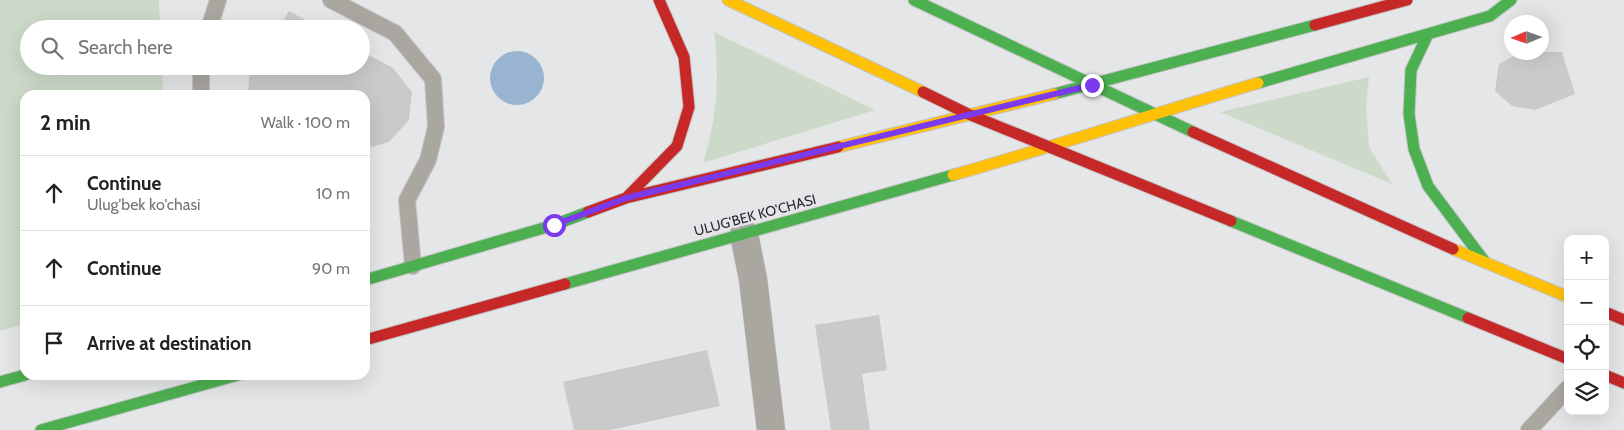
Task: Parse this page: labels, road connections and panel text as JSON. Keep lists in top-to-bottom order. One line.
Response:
{"streets":{"main road":["ULUG'BEK KO'CHASI"]},"north":"left","page":{"search":"Search here","heading":["2 min","Walk · 100 m"],"list":[["Continue","Ulug'bek ko'chasi","10 m"],["Continue","90 m"],"Arrive at destination"],"map_buttons":["+","−"]}}
